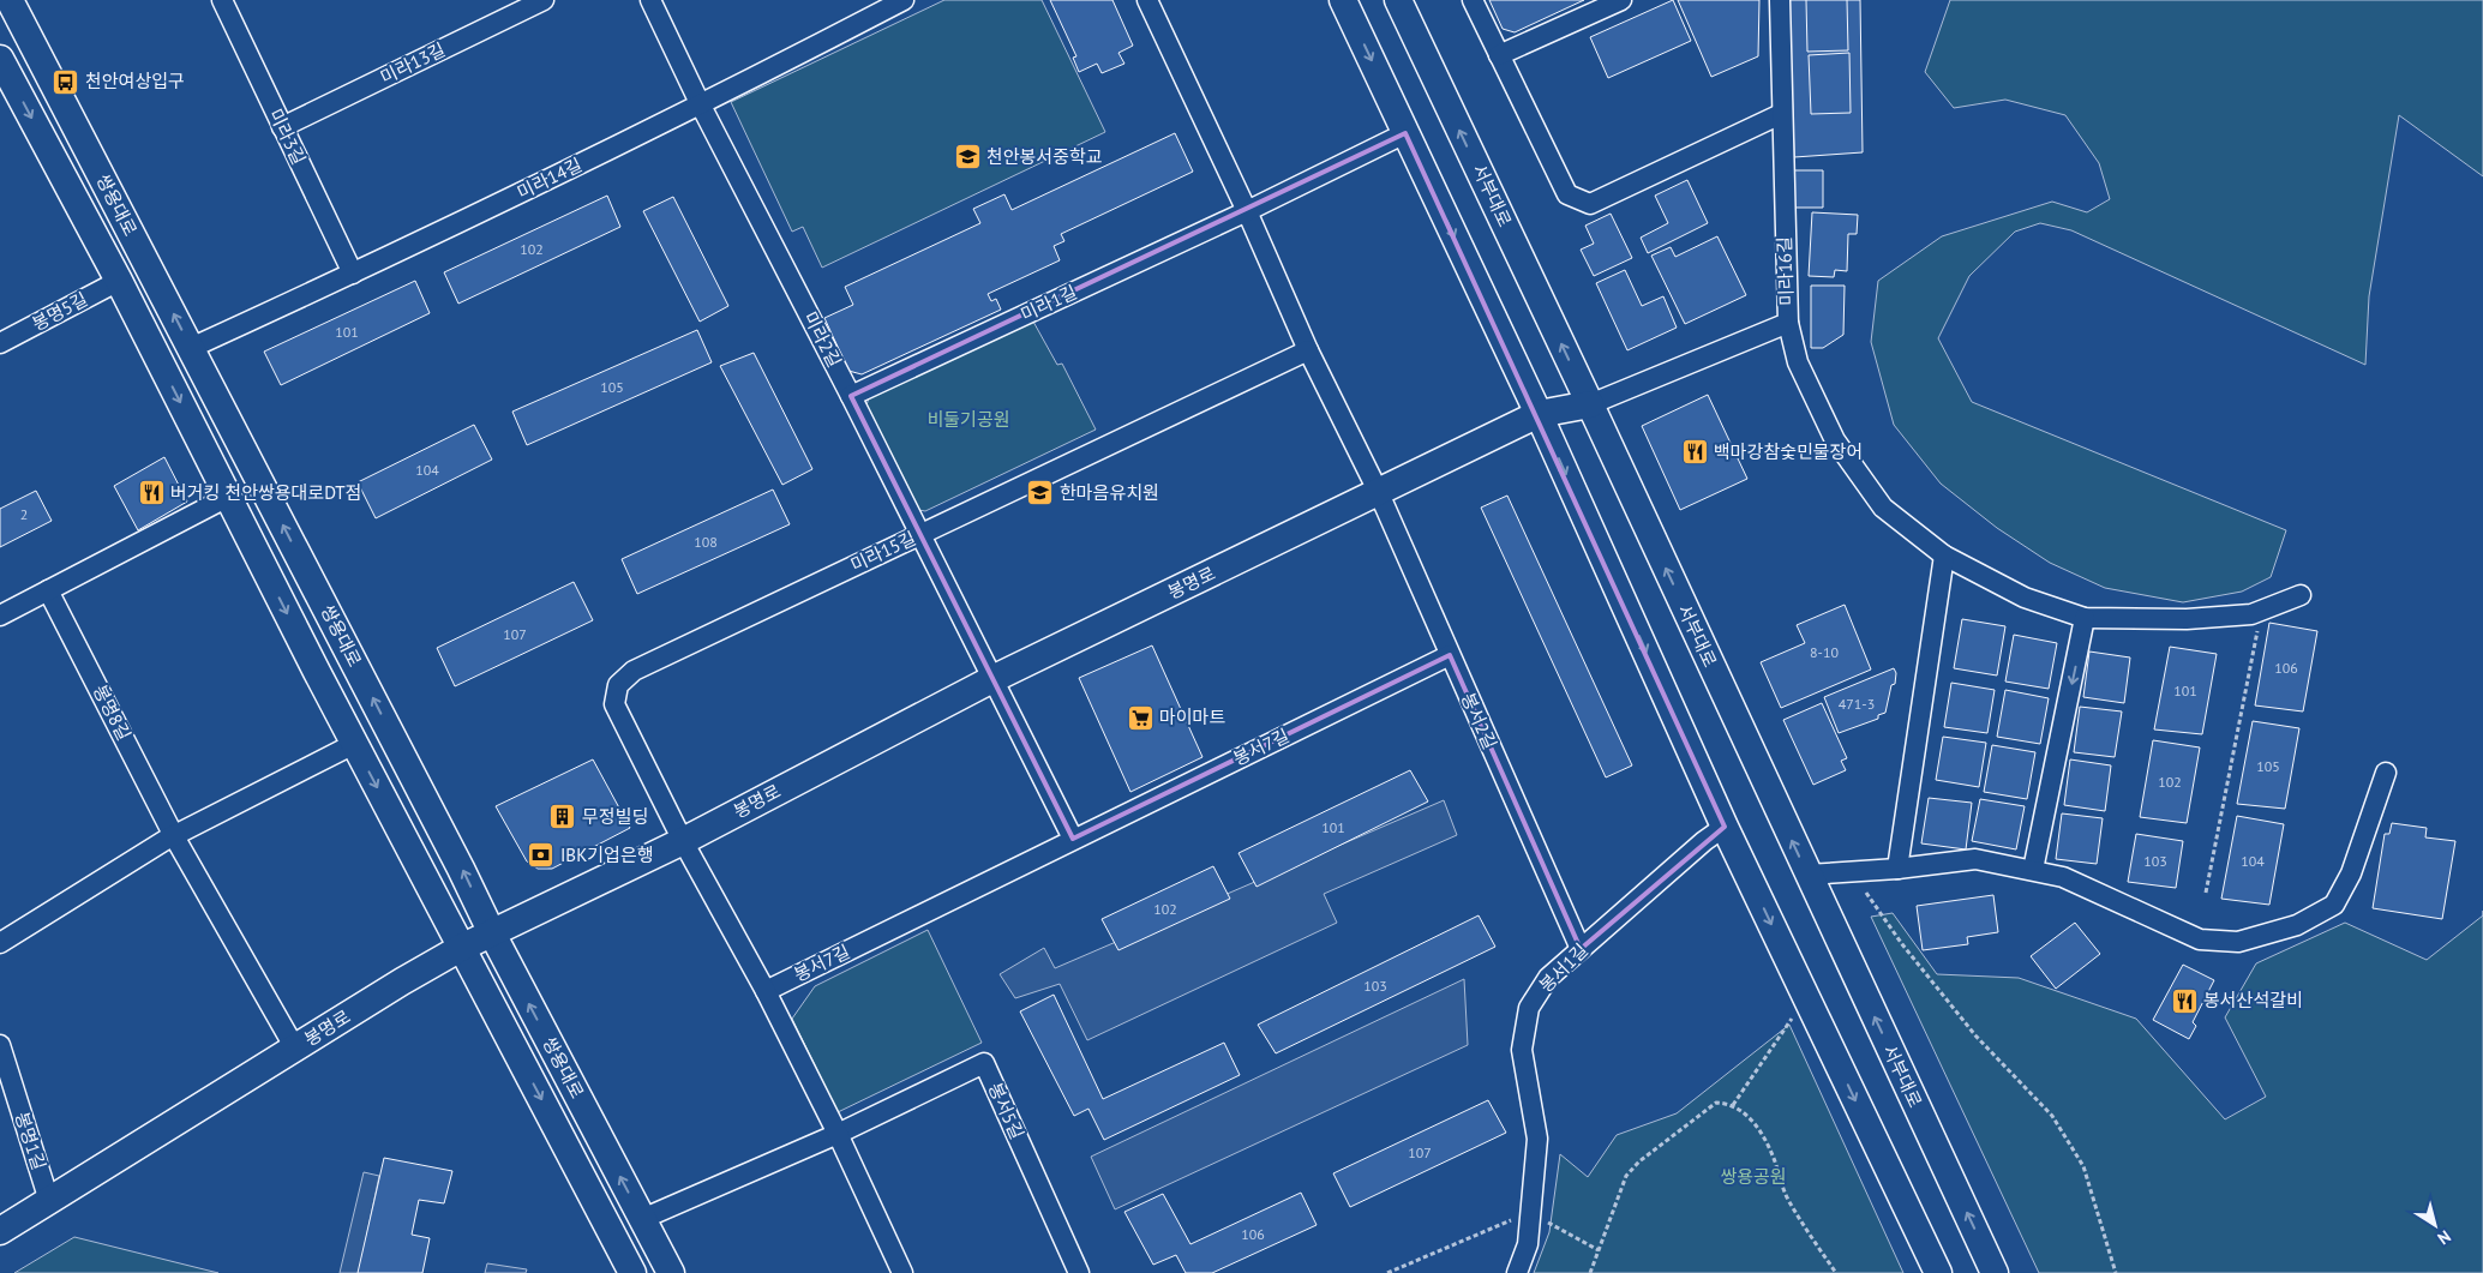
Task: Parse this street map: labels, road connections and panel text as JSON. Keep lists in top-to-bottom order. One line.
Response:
{"streets":{"main road":["서부대로","쌍용대로","봉명로"],"street":["미라13길","미라3길","미라14길","미라16길","미라1길","봉명5길","미라2길","미라15길","봉명8길","봉서2길","봉서7길","봉서1길","봉서5길","봉명1길"]},"crossings":[["미라13길","미라3길"],["미라3길","미라14길"],["미라14길","쌍용대로"],["미라14길","미라2길"],["서부대로","미라16길"],["서부대로","봉명로"],["쌍용대로","봉명5길"],["쌍용대로","봉명로"],["쌍용대로","봉서5길"],["미라16길","봉명로"],["미라1길","미라2길"],["미라2길","미라15길"],["미라2길","봉명로"],["미라15길","봉명로"],["봉명로","봉명8길"],["봉명로","봉서2길"],["봉명로","봉명1길"],["봉서2길","봉서7길"],["봉서2길","봉서1길"]],"parks":["비둘기공원","쌍용공원"],"places":{"bus stop":["천안여상입구"],"school or university":["천안봉서중학교","한마음유치원"],"restaurant":["백마강참숯민물장어","버거킹 천안쌍용대로DT점","봉서산석갈비"],"supermarket":["마이마트"],"building":["무정빌딩"],"bank":["IBK기업은행"]},"house_numbers":["102","101","105","104","2","108","107","8-10","106","101","471-3","105","102","101","103","104","102","103","107","106"],"north":"bottom right"}
